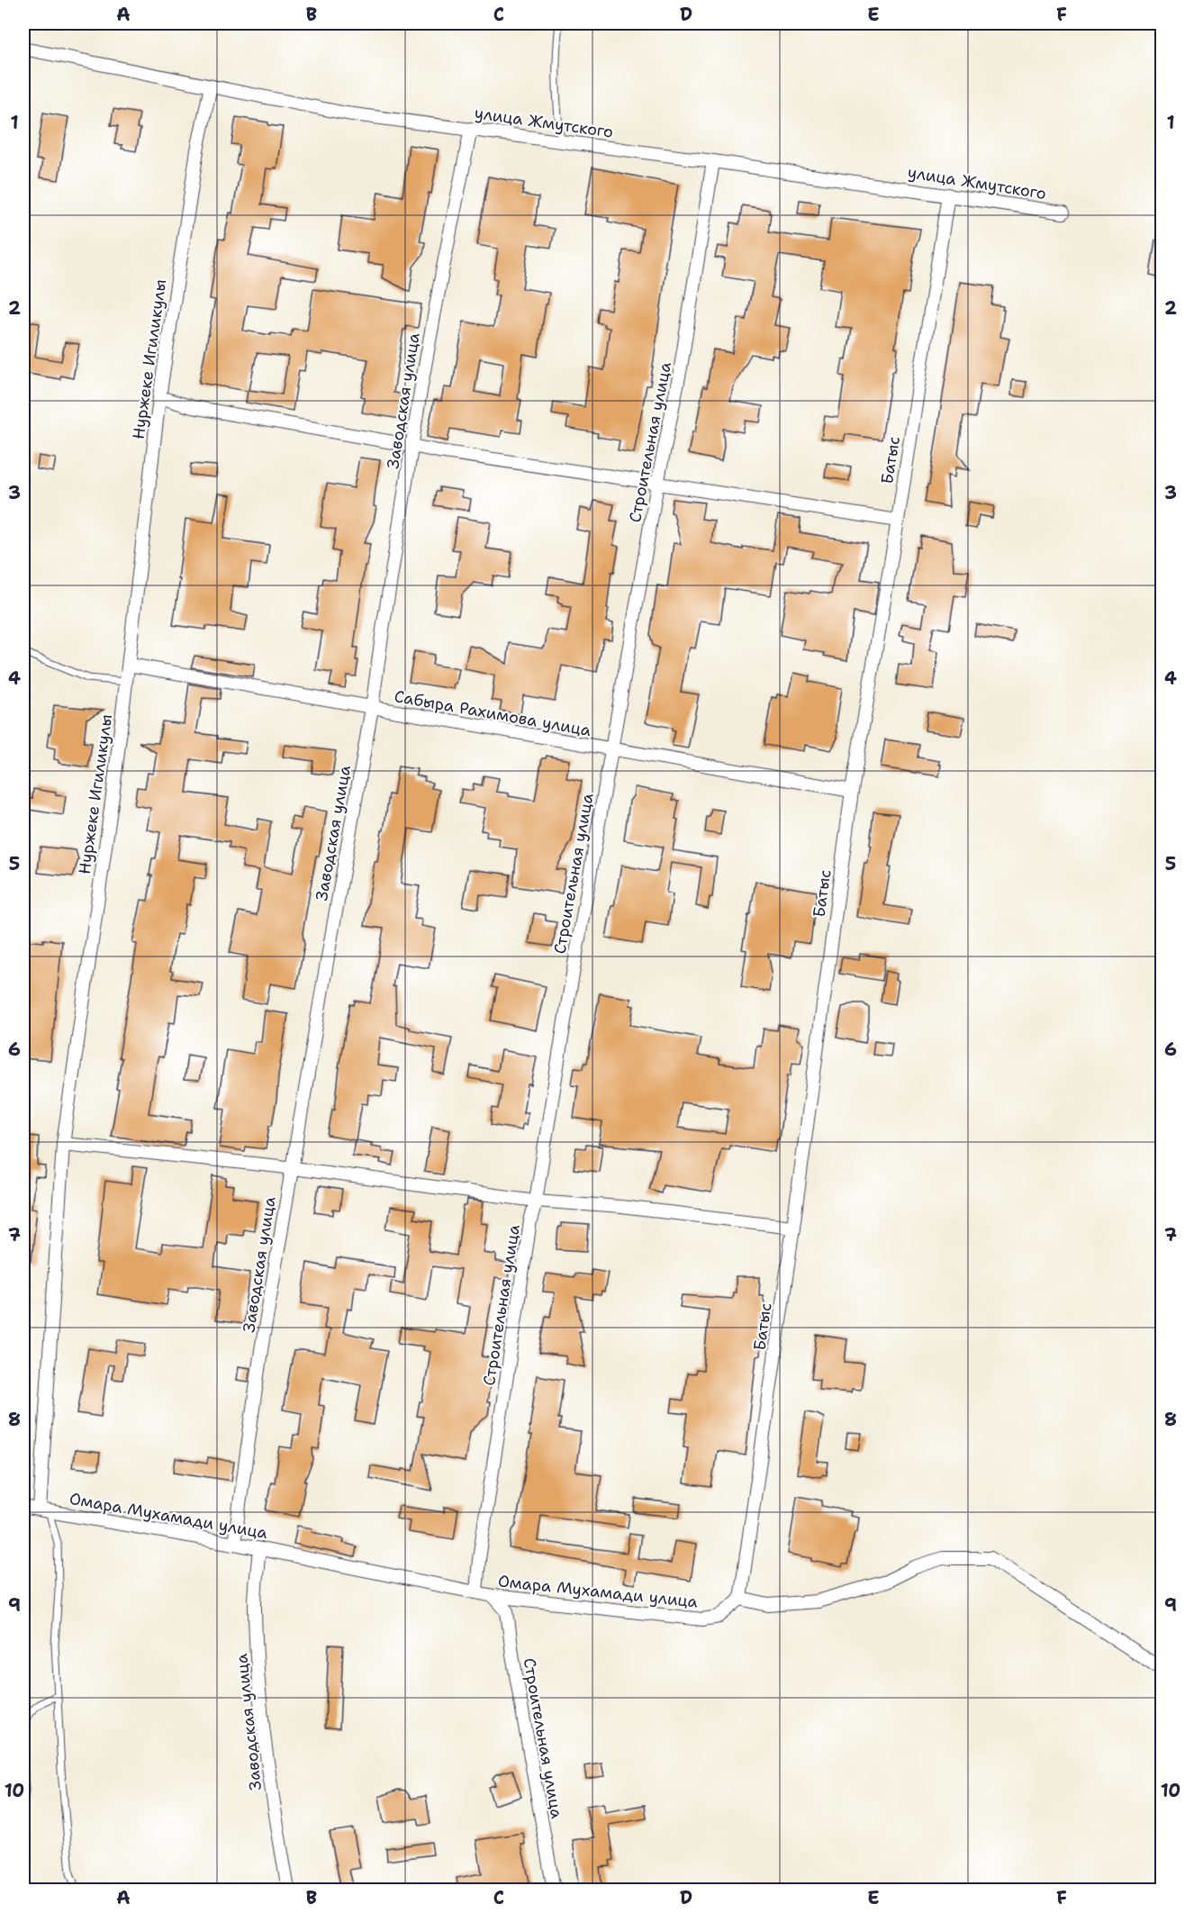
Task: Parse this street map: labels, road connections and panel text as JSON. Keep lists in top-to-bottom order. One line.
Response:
{"streets":{"street":["улица Жмутского","Нуржеке Игиликулы","Заводская улица","Строительная улица","Батыс","Сабыра Рахимова улица","Омара Мухамади улица"]},"crossings":[["улица Жмутского","Нуржеке Игиликулы"],["улица Жмутского","Заводская улица"],["улица Жмутского","Строительная улица"],["улица Жмутского","Батыс"],["Нуржеке Игиликулы","Сабыра Рахимова улица"],["Нуржеке Игиликулы","Омара Мухамади улица"],["Заводская улица","Сабыра Рахимова улица"],["Заводская улица","Омара Мухамади улица"],["Строительная улица","Сабыра Рахимова улица"],["Строительная улица","Омара Мухамади улица"],["Батыс","Сабыра Рахимова улица"],["Батыс","Омара Мухамади улица"]],"grid":{"columns":["A","B","C","D","E","F"],"rows":["1","2","3","4","5","6","7","8","9","10"]}}
